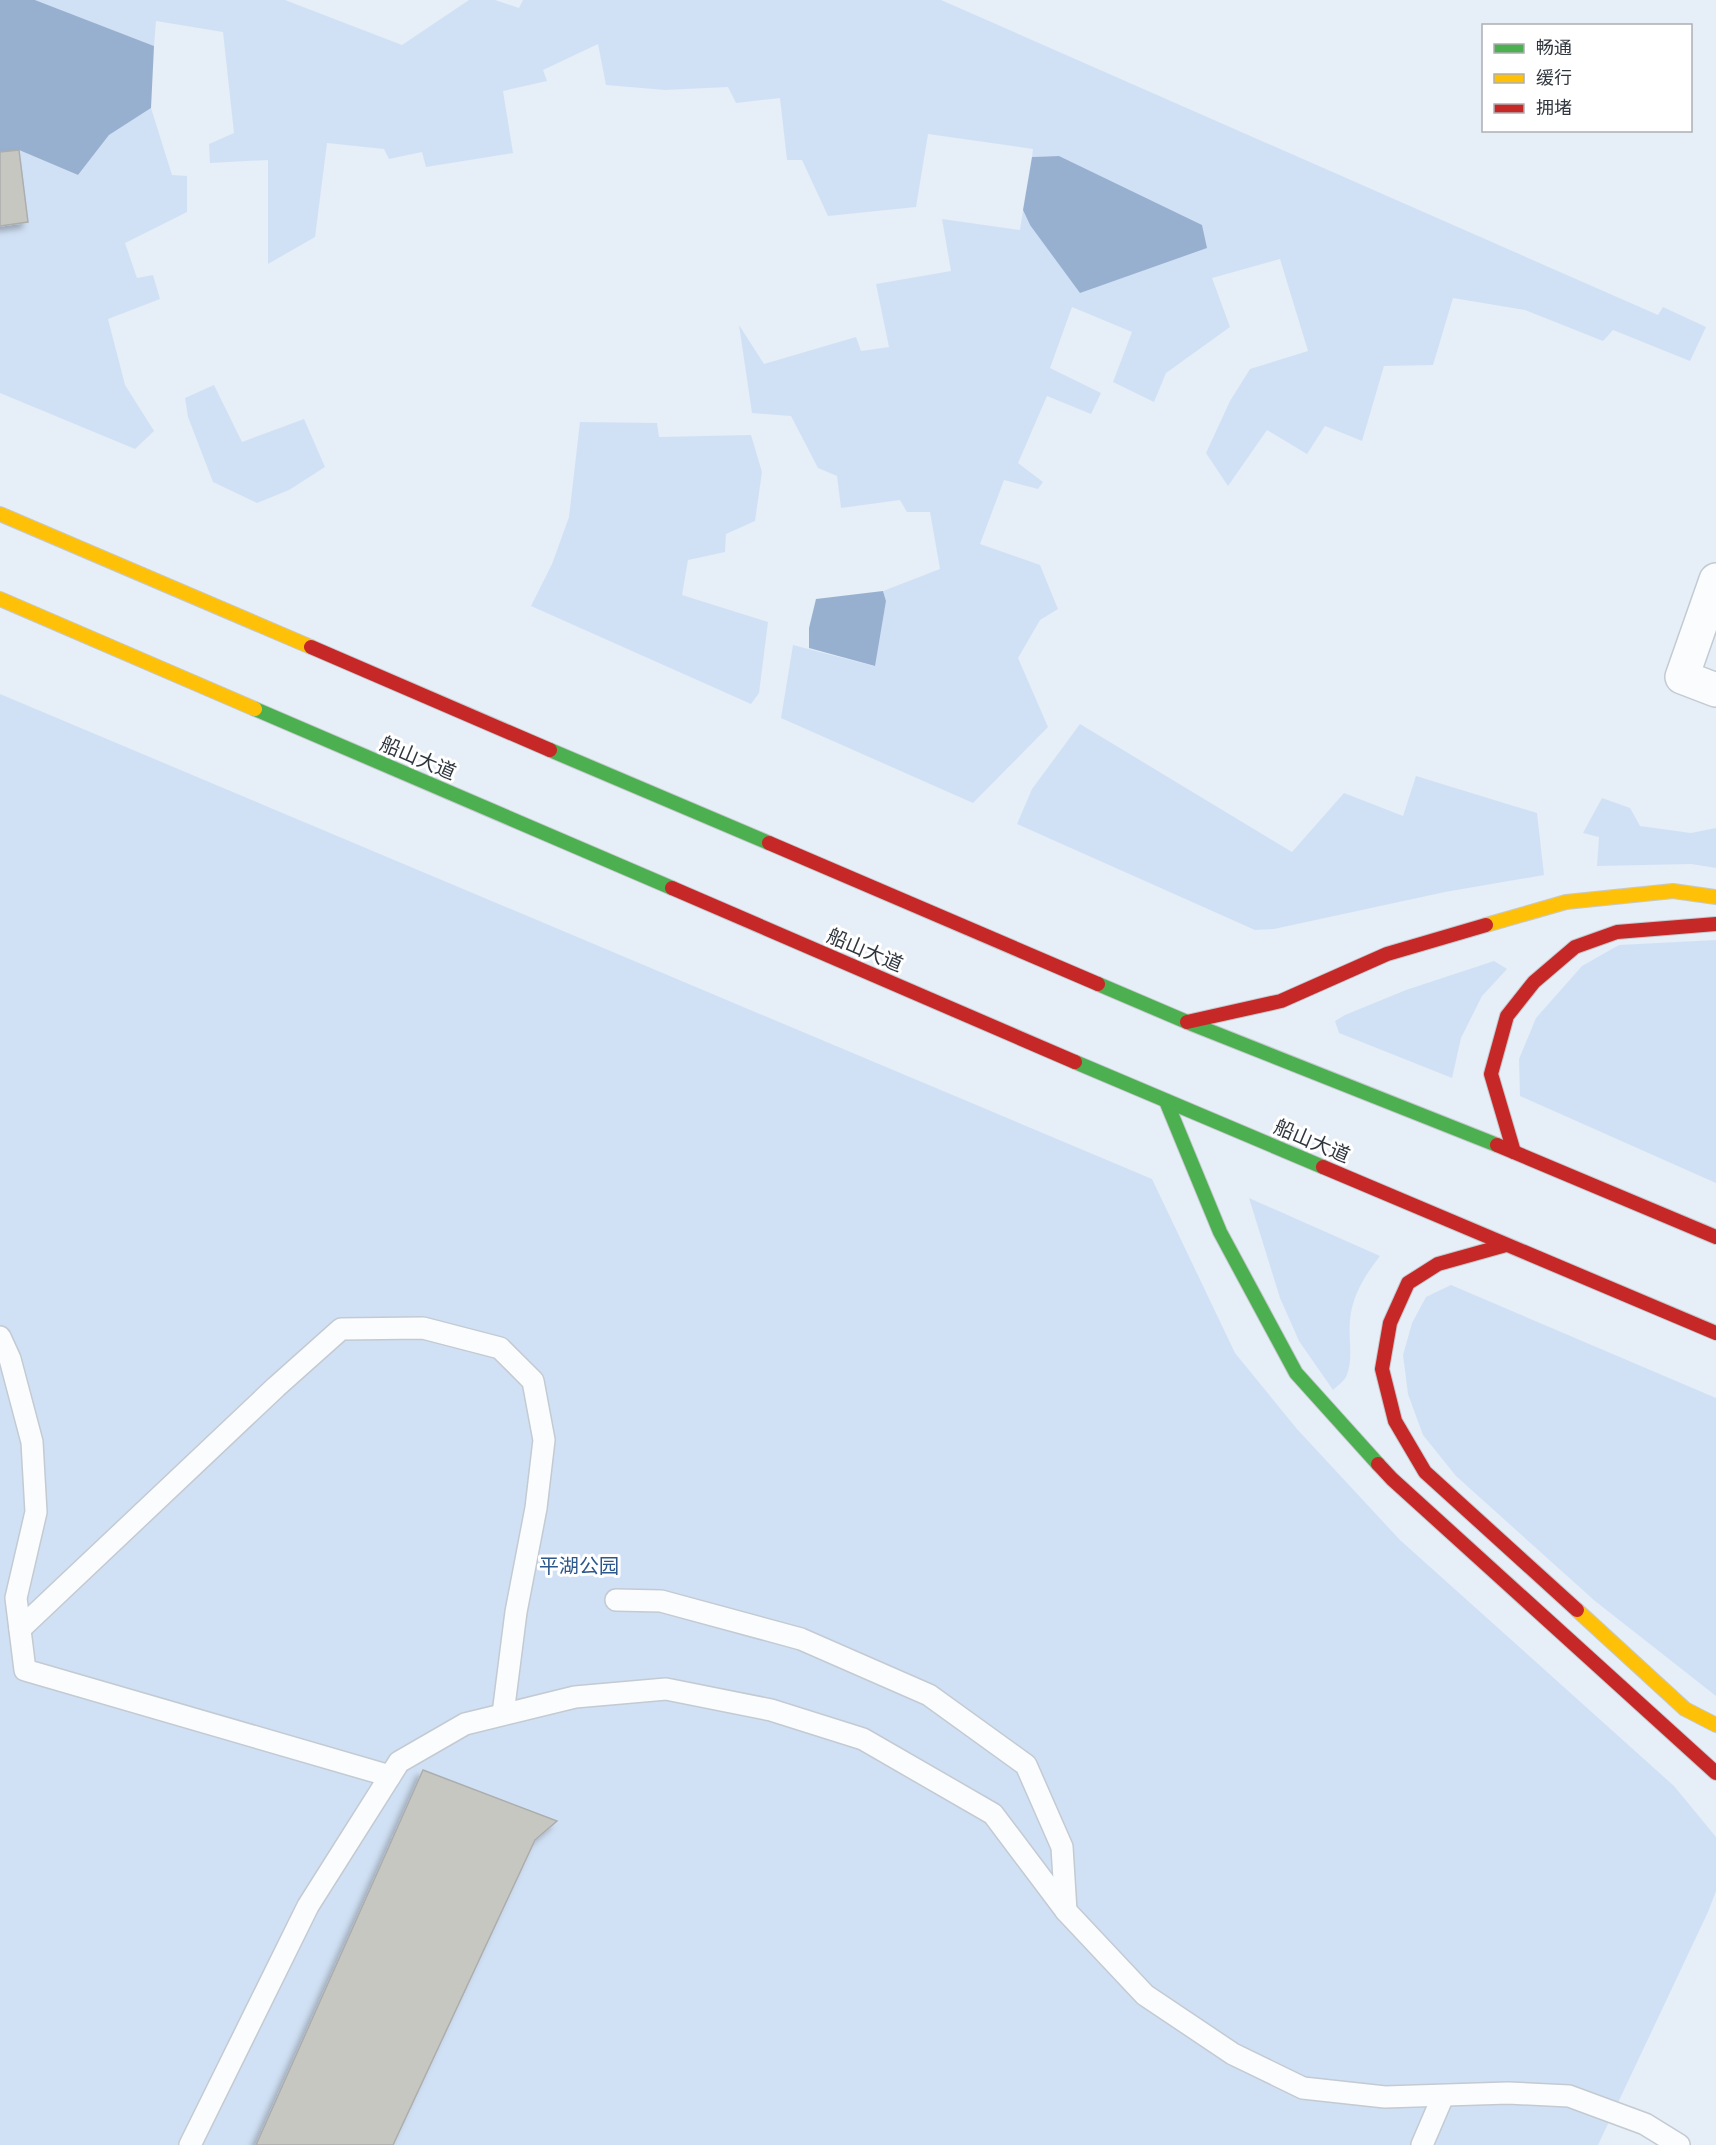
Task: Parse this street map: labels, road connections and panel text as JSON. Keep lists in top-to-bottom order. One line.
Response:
{"streets":{"highway":["船山大道"]},"parks":["平湖公园"],"legend":["畅通","缓行","拥堵"]}
